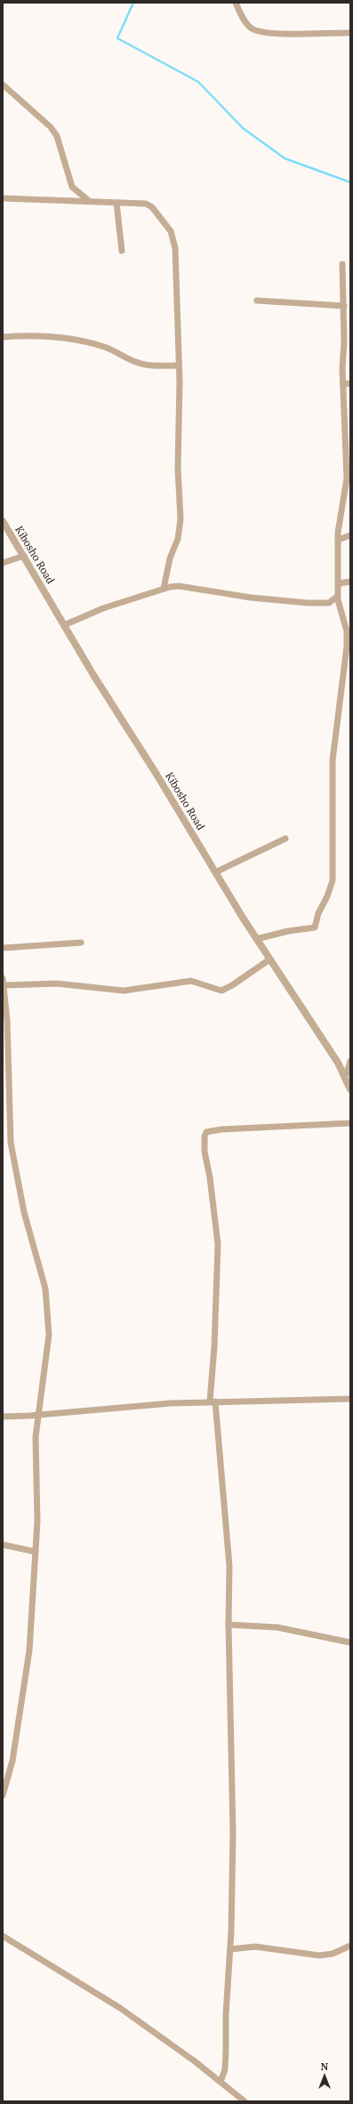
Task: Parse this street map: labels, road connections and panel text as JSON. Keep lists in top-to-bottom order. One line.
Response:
{"streets":{"street":["Kibosho Road"]},"north":"top"}
